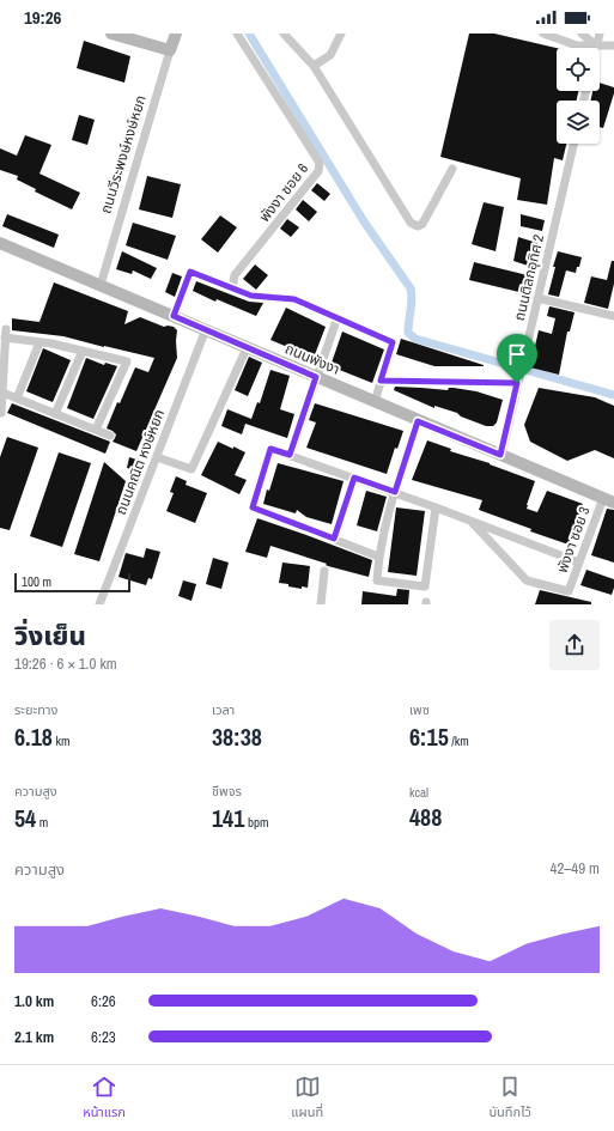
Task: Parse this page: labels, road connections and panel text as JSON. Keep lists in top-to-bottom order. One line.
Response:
{"streets":{"street":["ถนนวีระพงษ์หงษ์หยก","พังงา ซอย 6","ถนนติลกอุทิศ 2","ถนนพังงา","ถนนคณิต หงษ์หยก","พังงา ซอย 3"]},"crossings":[["ถนนวีระพงษ์หงษ์หยก","ถนนพังงา"],["ถนนติลกอุทิศ 2","ถนนพังงา"],["ถนนพังงา","ถนนคณิต หงษ์หยก"],["ถนนพังงา","พังงา ซอย 3"]],"scale_bar":"100 m","page":{"status":"19:26","scale":"100 m","heading":["วิ่งเย็น","19:26 · 6 × 1.0 km"],"stats":[["ระยะทาง","6.18 km"],["เวลา","38:38"],["เพซ","6:15 /km"],["ความสูง","54 m"],["ชีพจร","141 bpm"],["kcal","488"]],"chart":["ความสูง","42–49 m"],"list":[{"name":"1.0 km","note":"6:26"},{"name":"2.1 km","note":"6:23"}],"tabs":["หน้าแรก","แผนที่","บันทึกไว้"]}}
